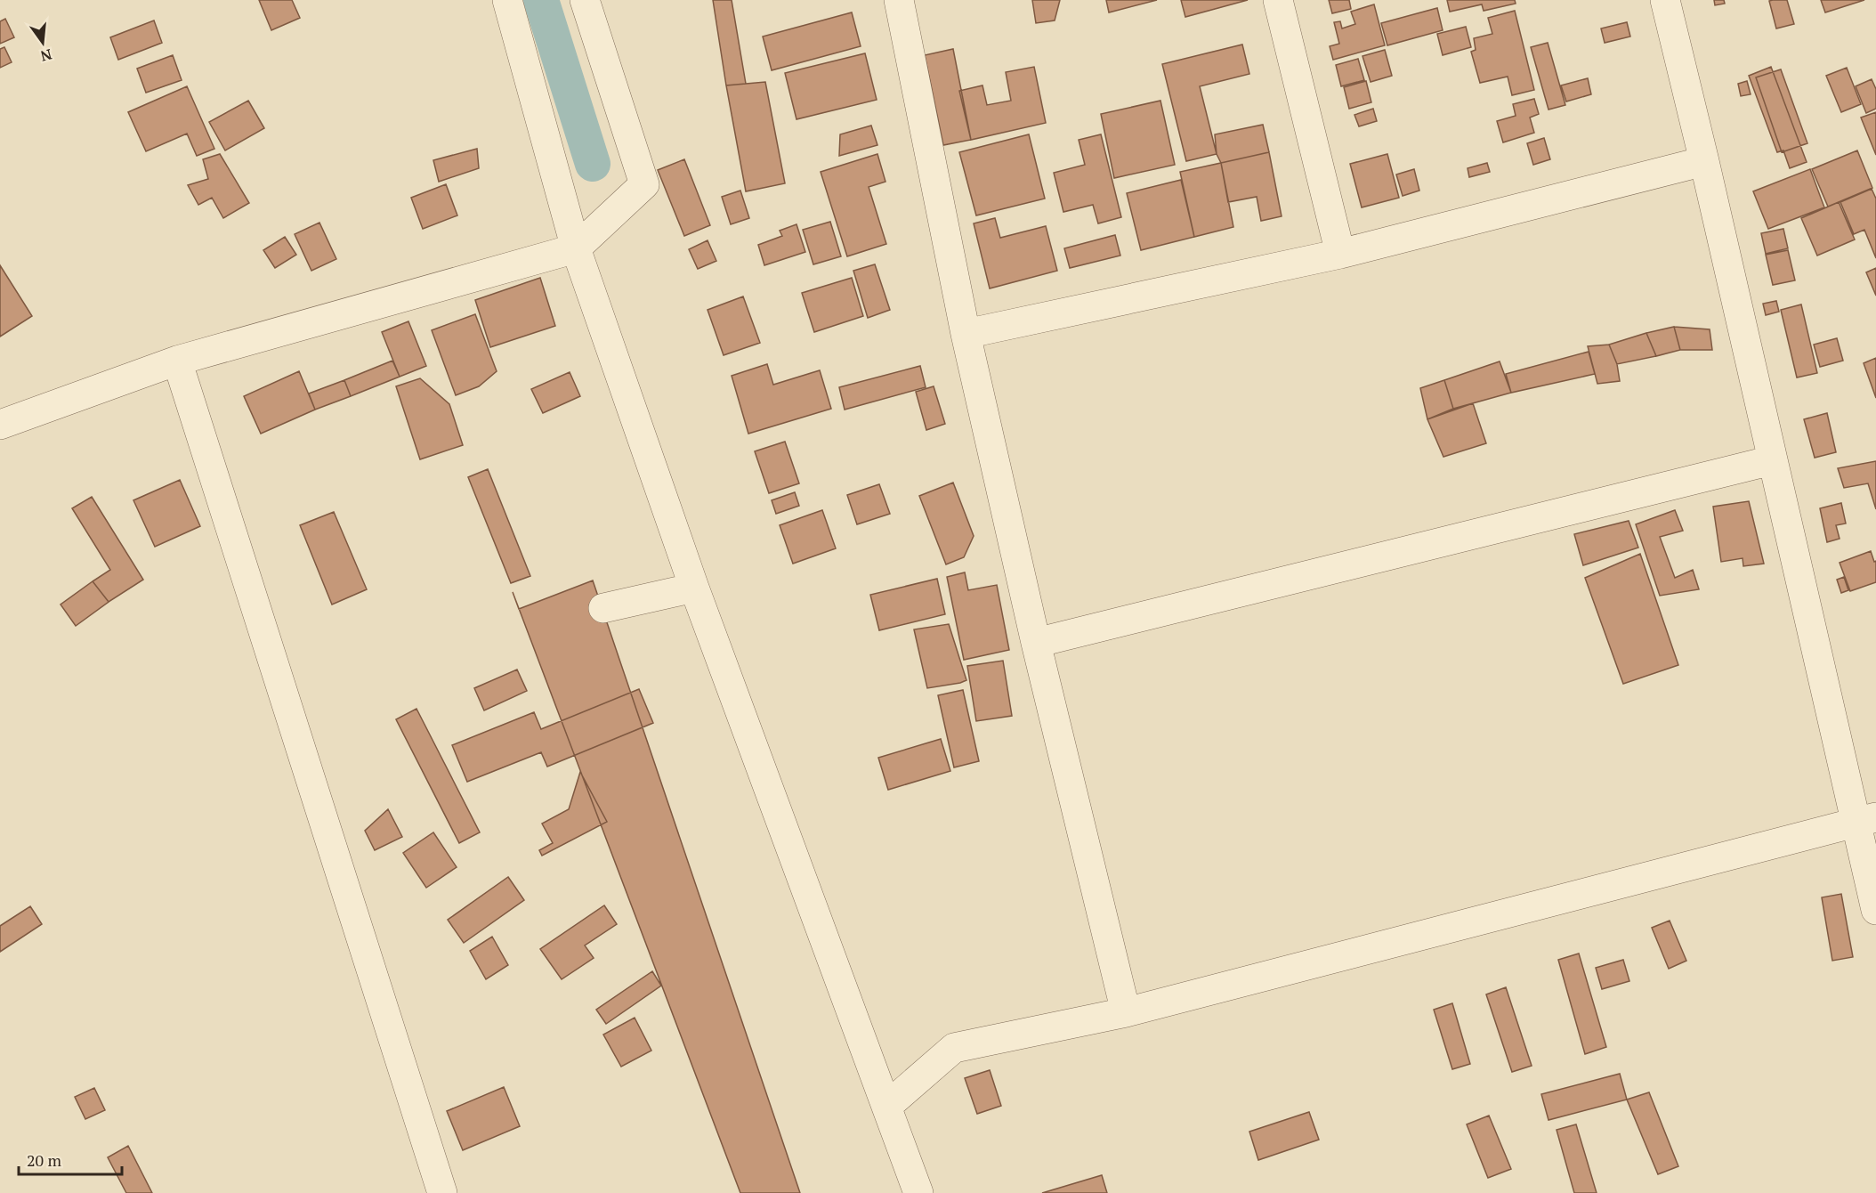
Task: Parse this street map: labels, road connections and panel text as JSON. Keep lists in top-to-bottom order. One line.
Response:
{"scale_bar":"20 m","north":"bottom"}
